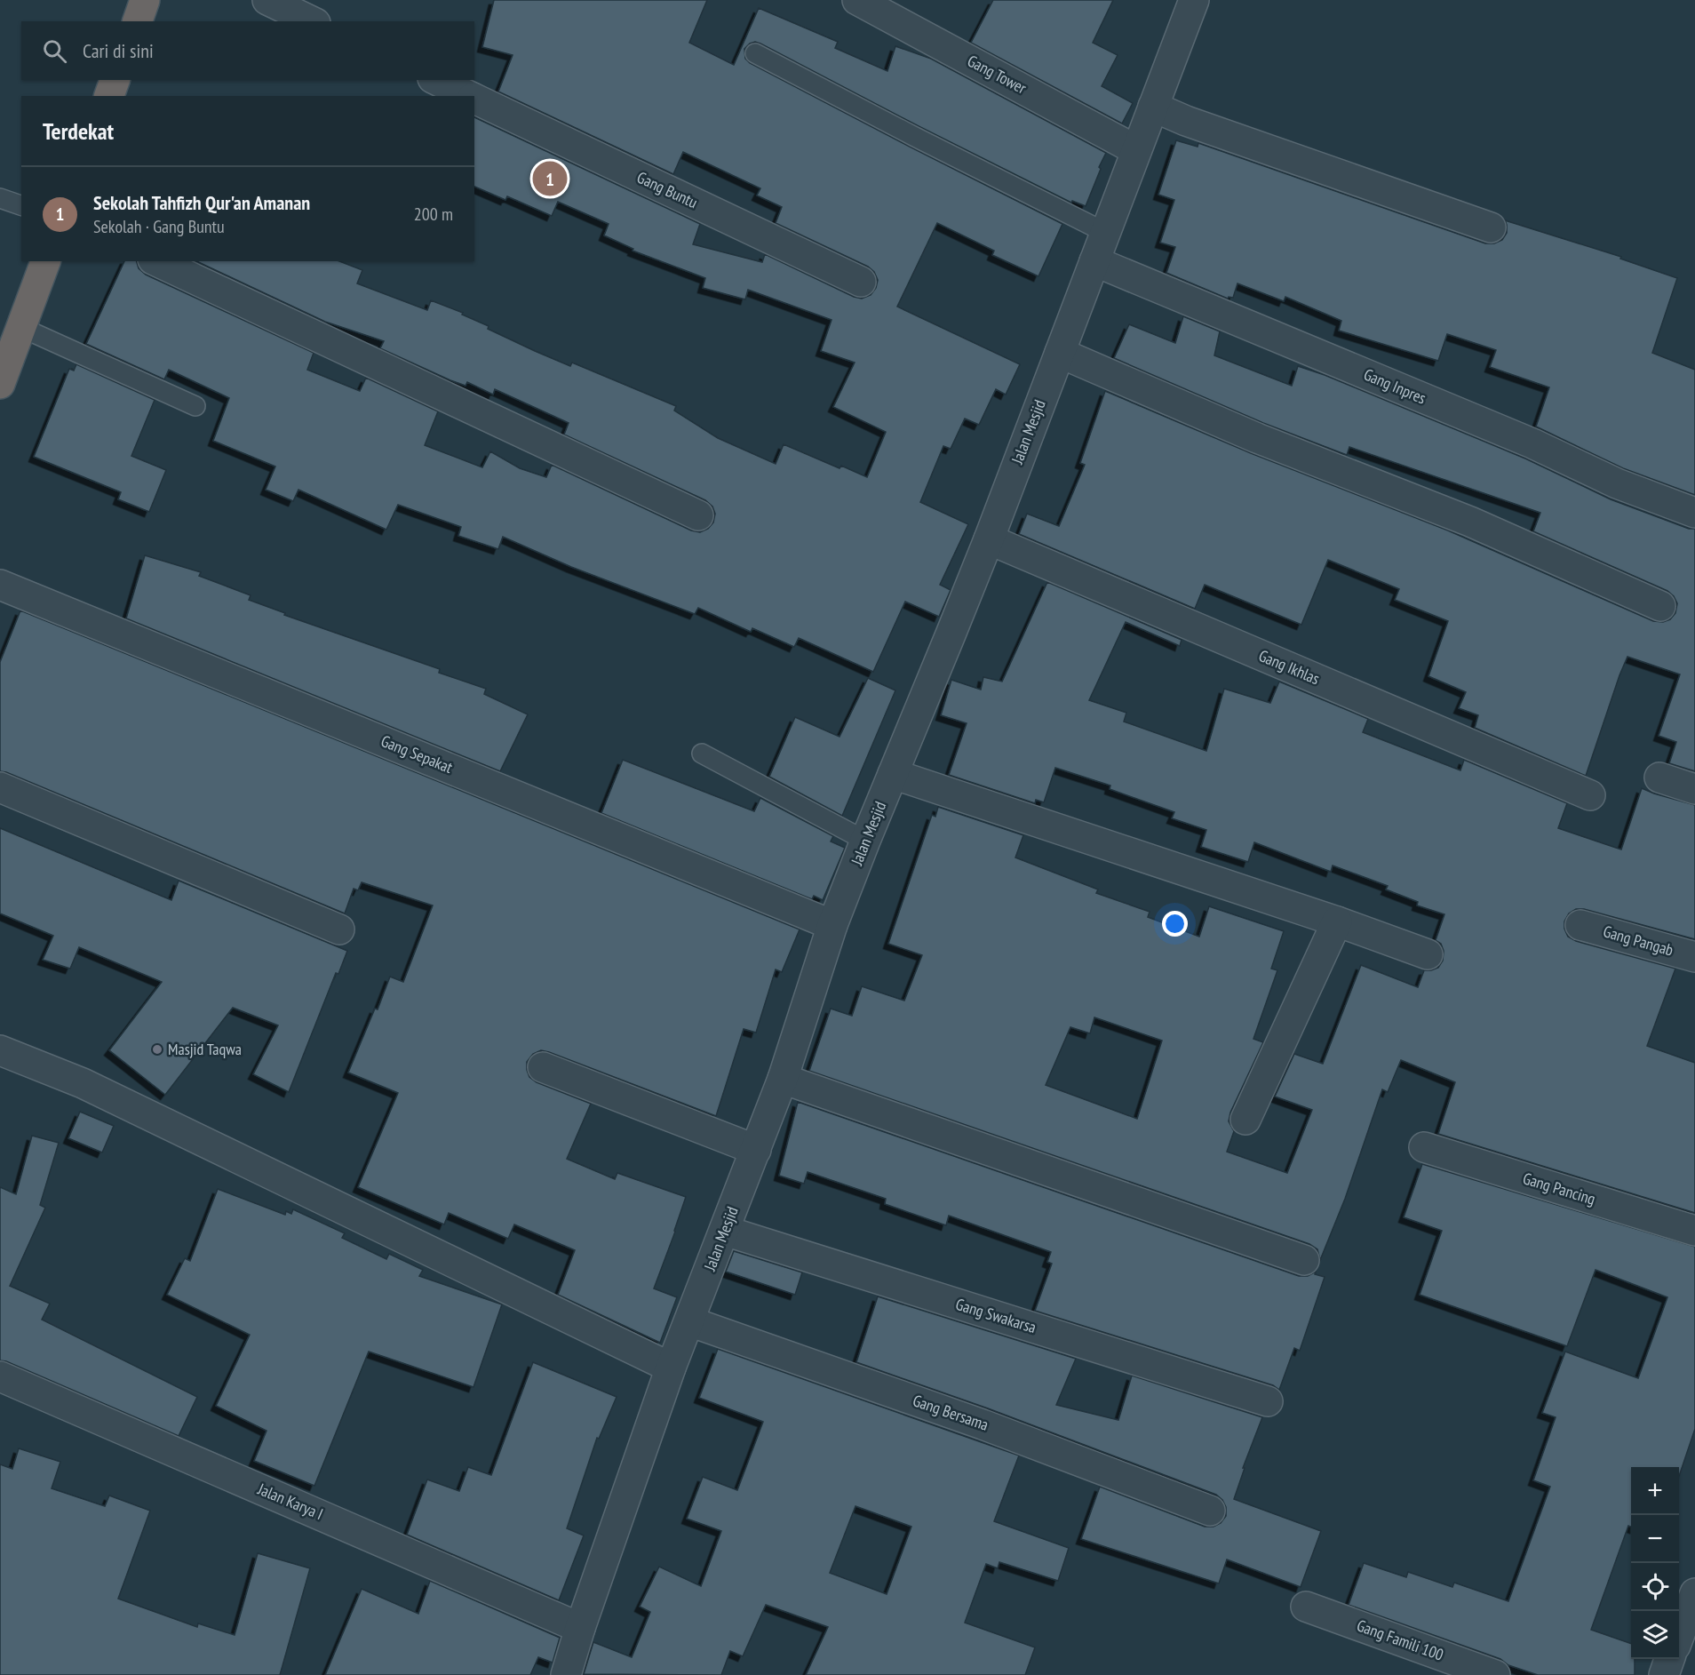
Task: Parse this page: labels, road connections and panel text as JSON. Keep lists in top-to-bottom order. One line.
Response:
{"streets":{"street":["Gang Tower","Gang Buntu","Gang Inpres","Jalan Mesjid","Gang Ikhlas","Gang Sepakat","Gang Pangab","Gang Pancing","Gang Swakarsa","Gang Bersama","Jalan Karya I","Gang Famili 100"]},"crossings":[["Gang Tower","Jalan Mesjid"],["Gang Inpres","Jalan Mesjid"],["Jalan Mesjid","Gang Ikhlas"],["Jalan Mesjid","Gang Sepakat"],["Jalan Mesjid","Gang Swakarsa"],["Jalan Mesjid","Gang Bersama"],["Jalan Mesjid","Jalan Karya I"]],"places":["Masjid Taqwa"],"page":{"search":"Cari di sini","heading":"Terdekat","pins":"1","list":[{"mark":"1","name":"Sekolah Tahfizh Qur'an Amanan","note":"Sekolah · Gang Buntu","value":"200 m"}],"map_buttons":["+","−"]}}
